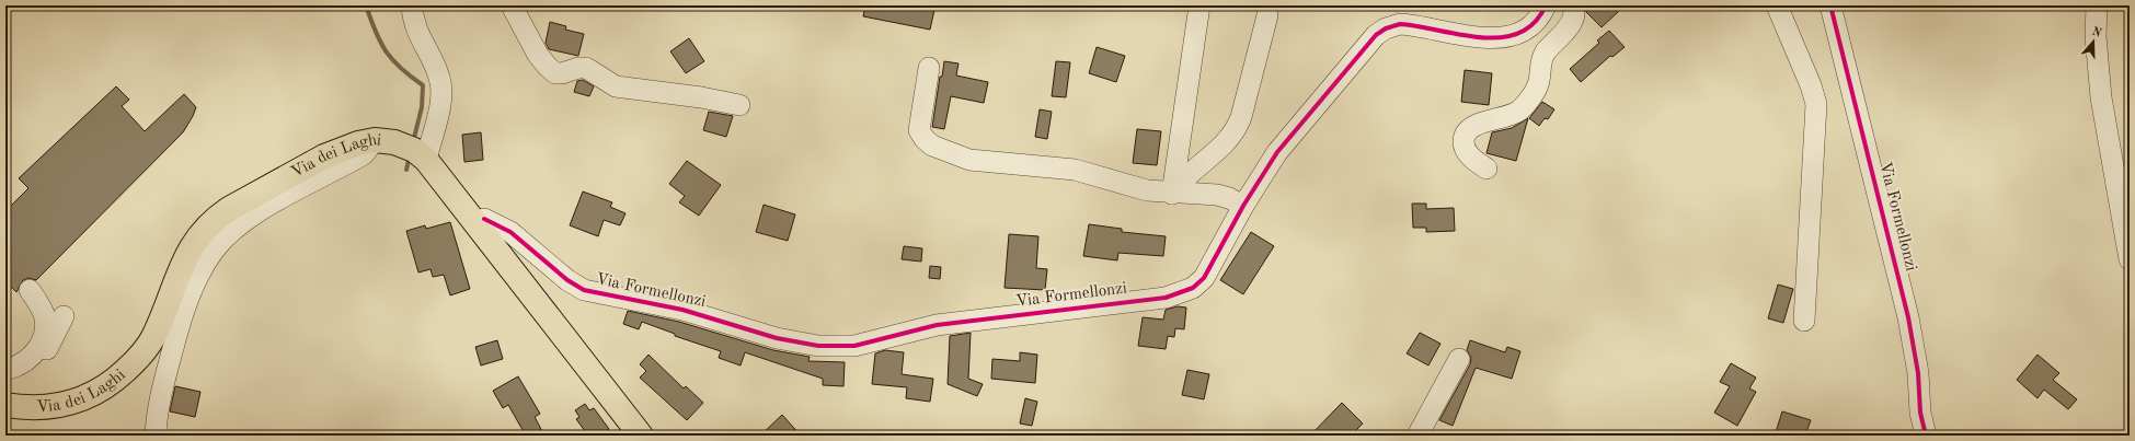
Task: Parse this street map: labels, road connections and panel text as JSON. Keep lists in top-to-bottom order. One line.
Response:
{"streets":{"main road":["Via dei Laghi"],"street":["Via Formellonzi"]},"crossings":[["Via dei Laghi","Via Formellonzi"]],"north":"top"}
